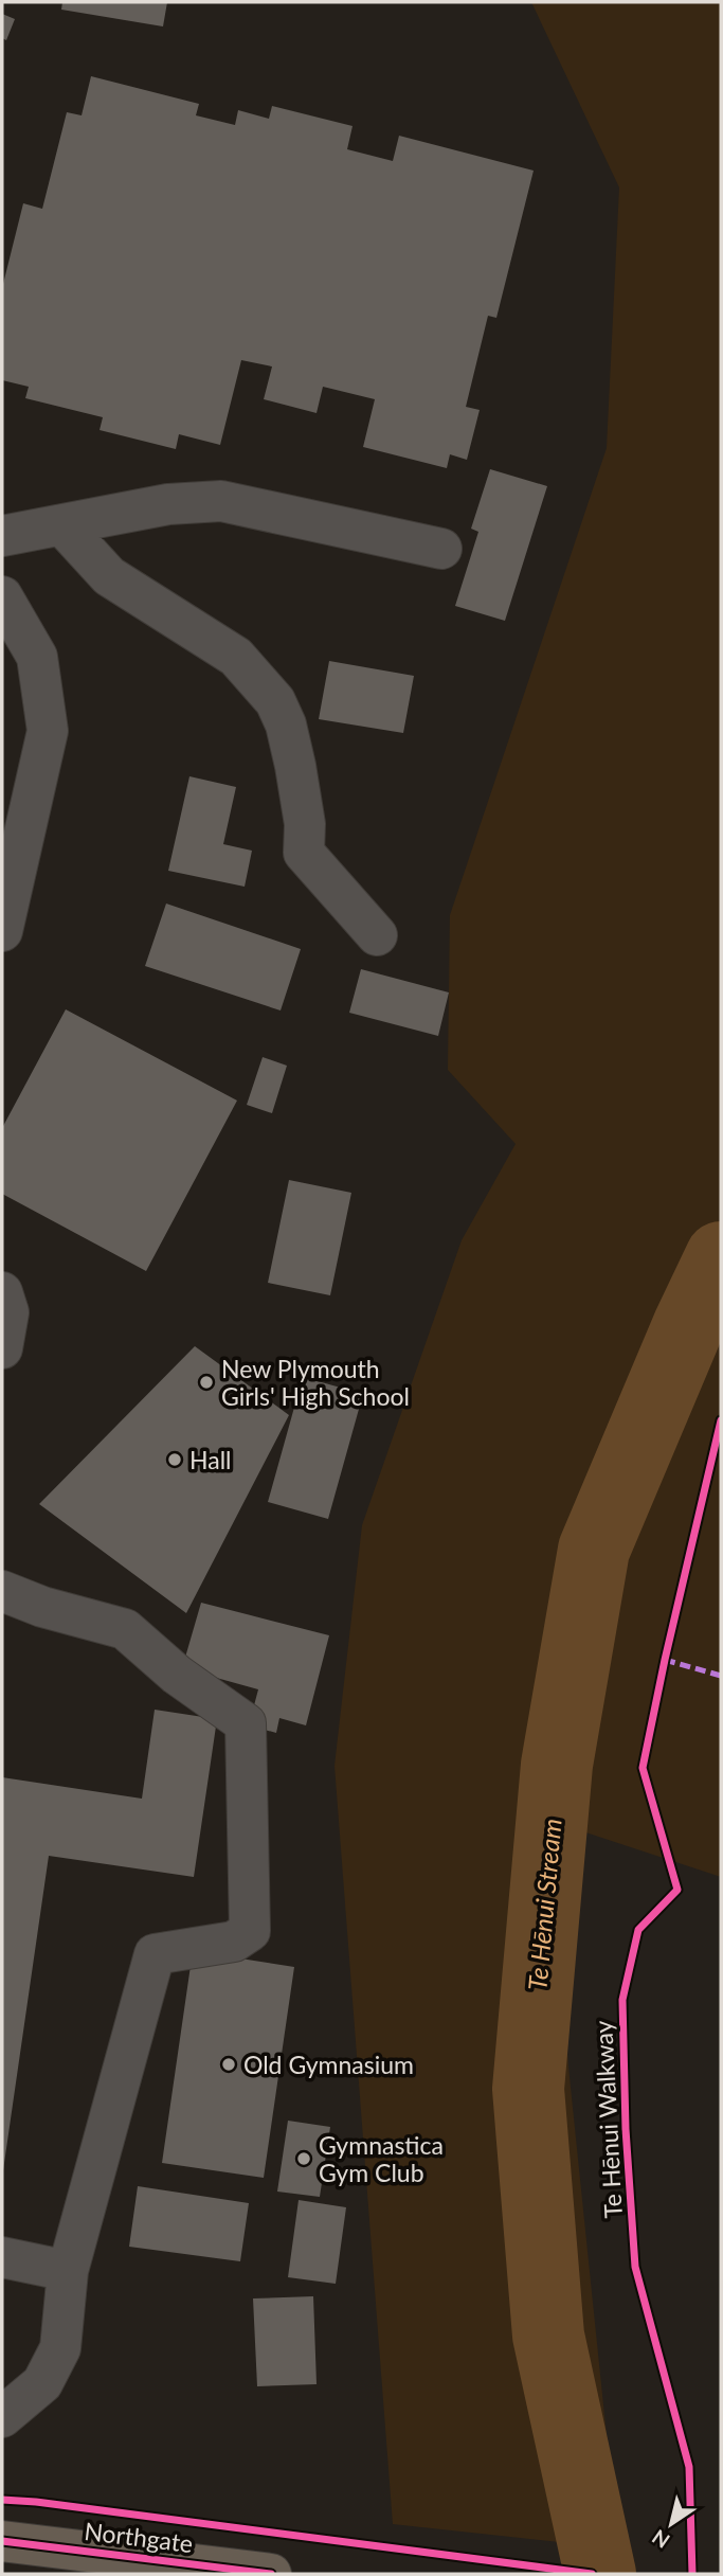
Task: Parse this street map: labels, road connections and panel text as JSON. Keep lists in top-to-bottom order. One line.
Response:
{"streets":{"highway":["Northgate"],"cycle path":["Te Hēnui Walkway"]},"water":["Te Hēnui Stream"],"places":["New Plymouth Girls' High School","Hall","Old Gymnasium","Gymnastica Gym Club"],"north":"bottom left"}
